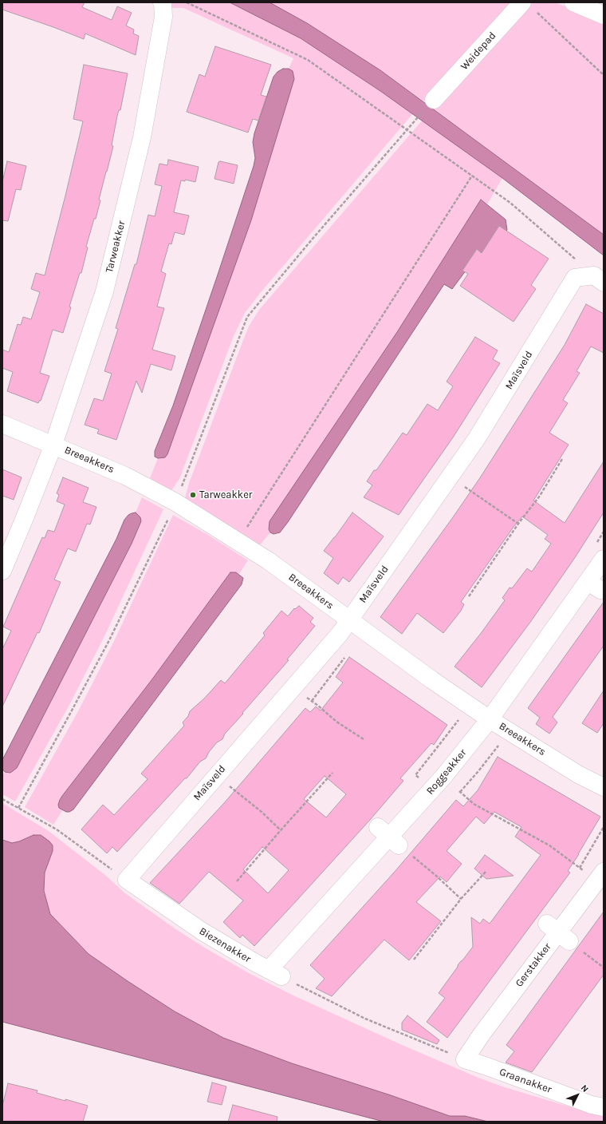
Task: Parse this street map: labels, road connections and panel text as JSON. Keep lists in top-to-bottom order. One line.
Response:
{"streets":{"street":["Weidepad","Tarweakker","Maïsveld","Breeakkers","Roggeakker","Biezenakker","Gerstakker","Graanakker"]},"crossings":[["Tarweakker","Breeakkers"],["Maïsveld","Breeakkers"],["Maïsveld","Biezenakker"],["Breeakkers","Roggeakker"],["Roggeakker","Biezenakker"],["Gerstakker","Graanakker"]],"places":["Tarweakker"],"north":"top right"}
